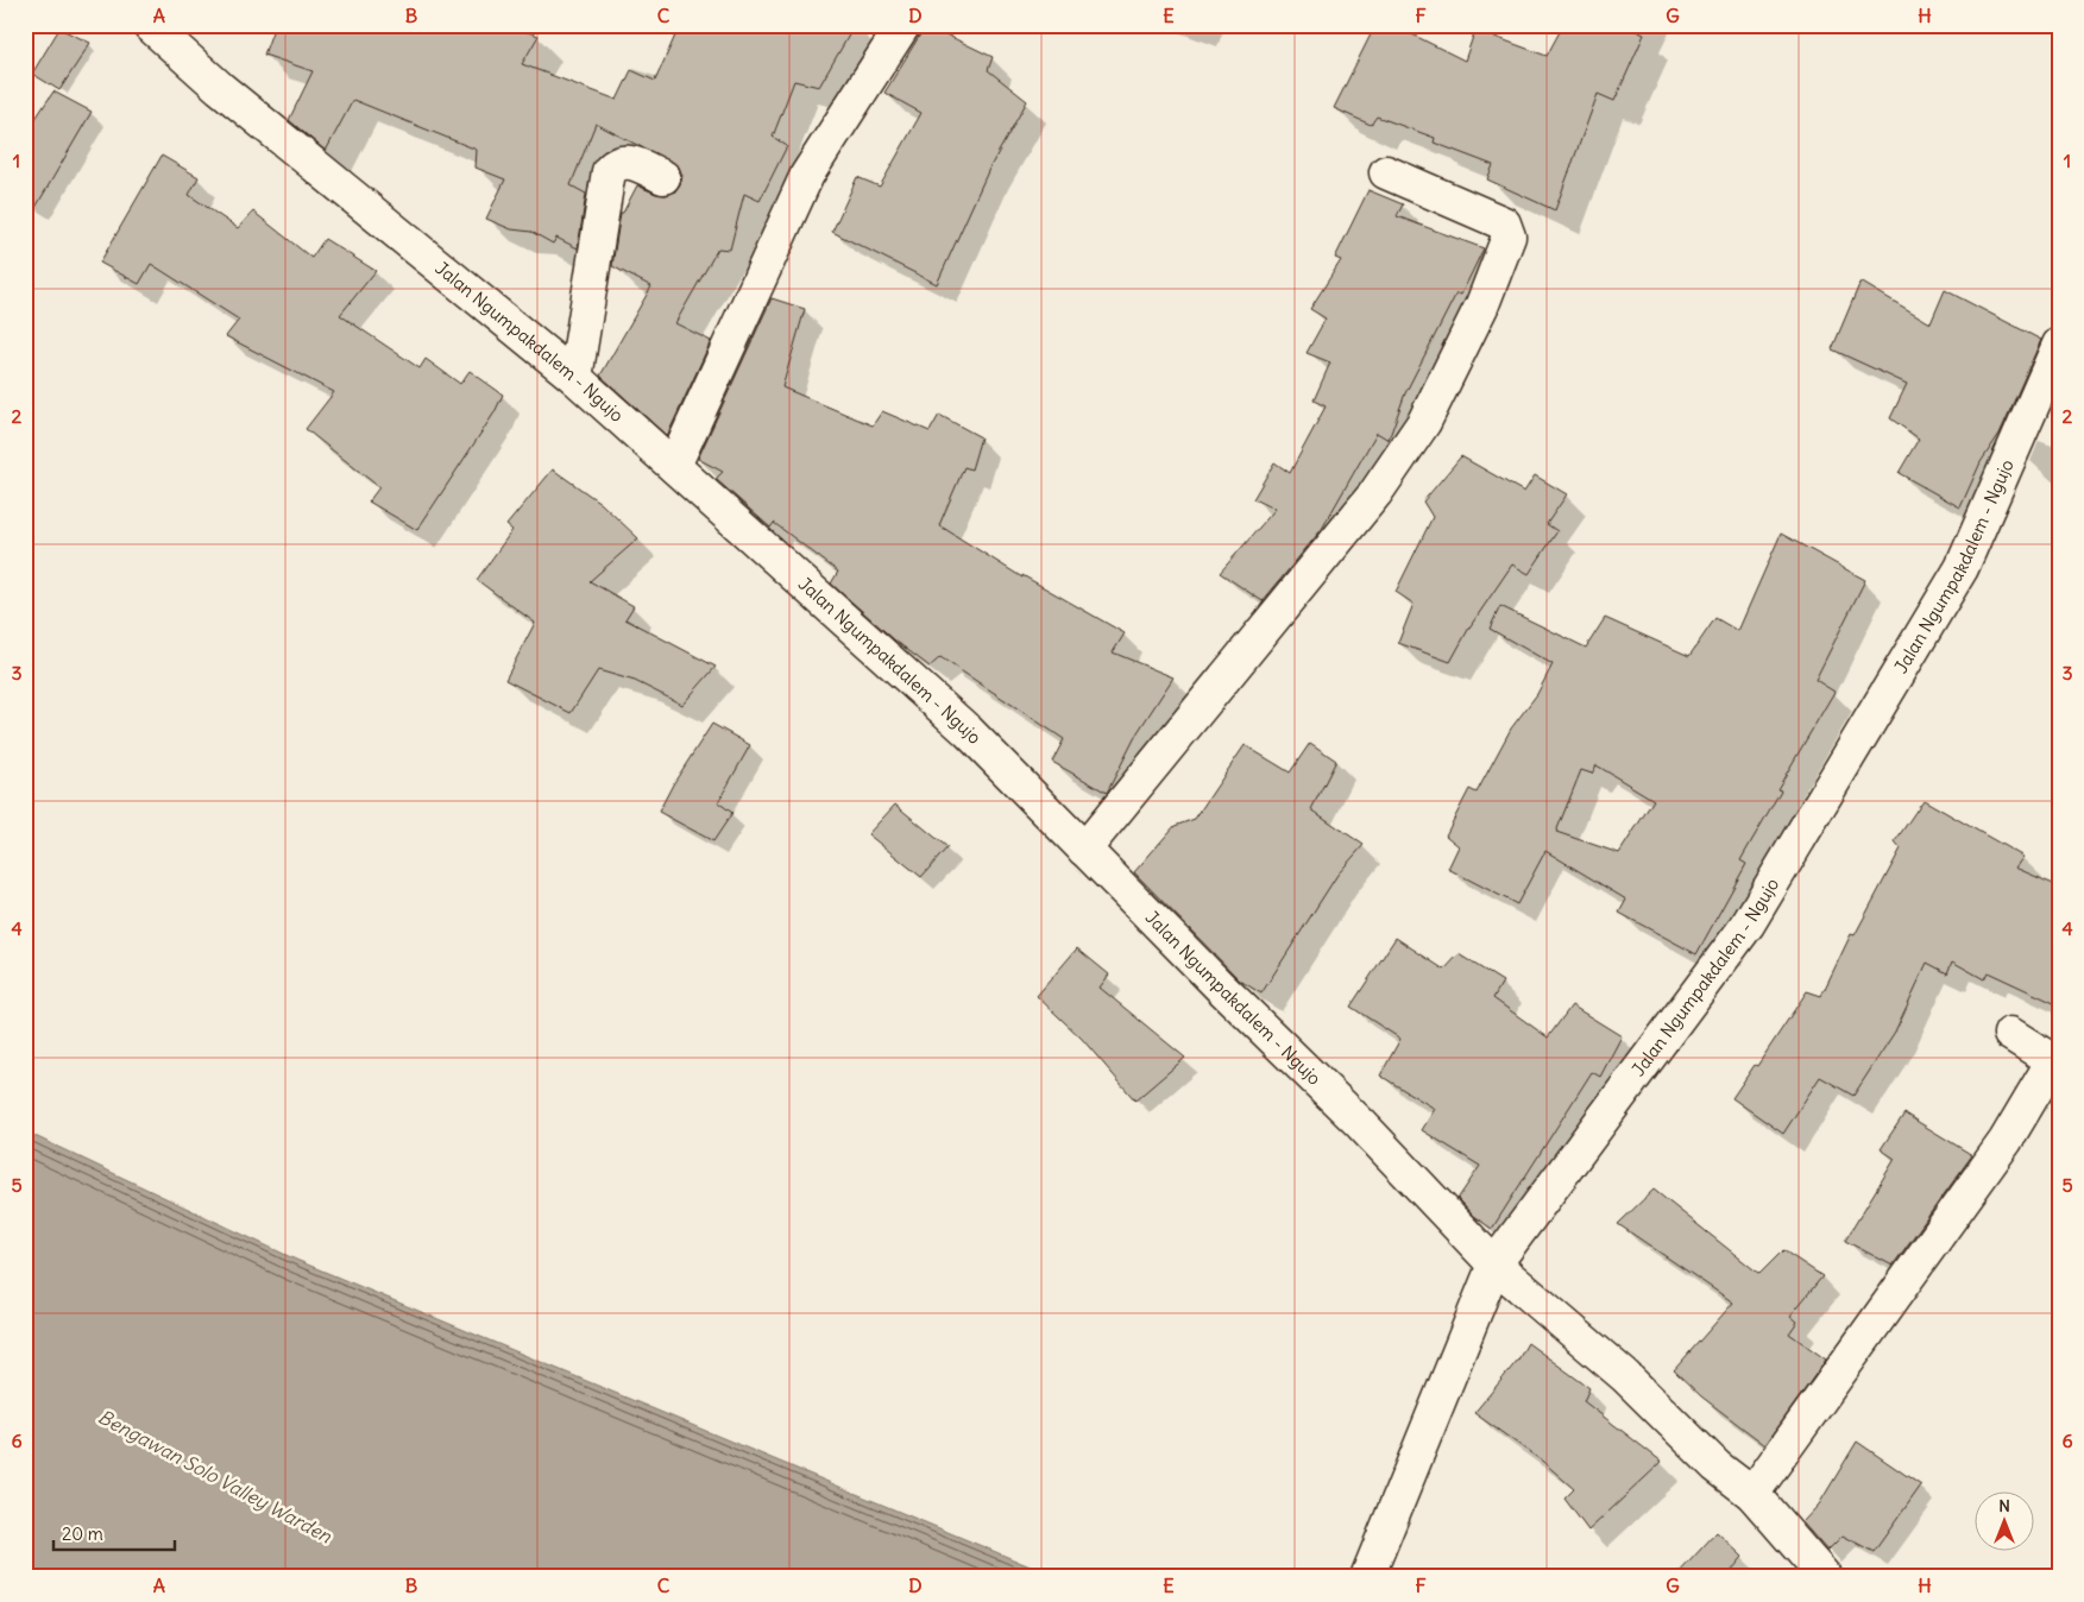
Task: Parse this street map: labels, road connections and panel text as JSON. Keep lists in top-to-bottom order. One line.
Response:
{"streets":{"street":["Jalan Ngumpakdalem - Ngujo"]},"water":["Bengawan Solo Valley Warden"],"scale_bar":"20 m","north":"top","grid":{"columns":["A","B","C","D","E","F","G","H"],"rows":["1","2","3","4","5","6"]}}
